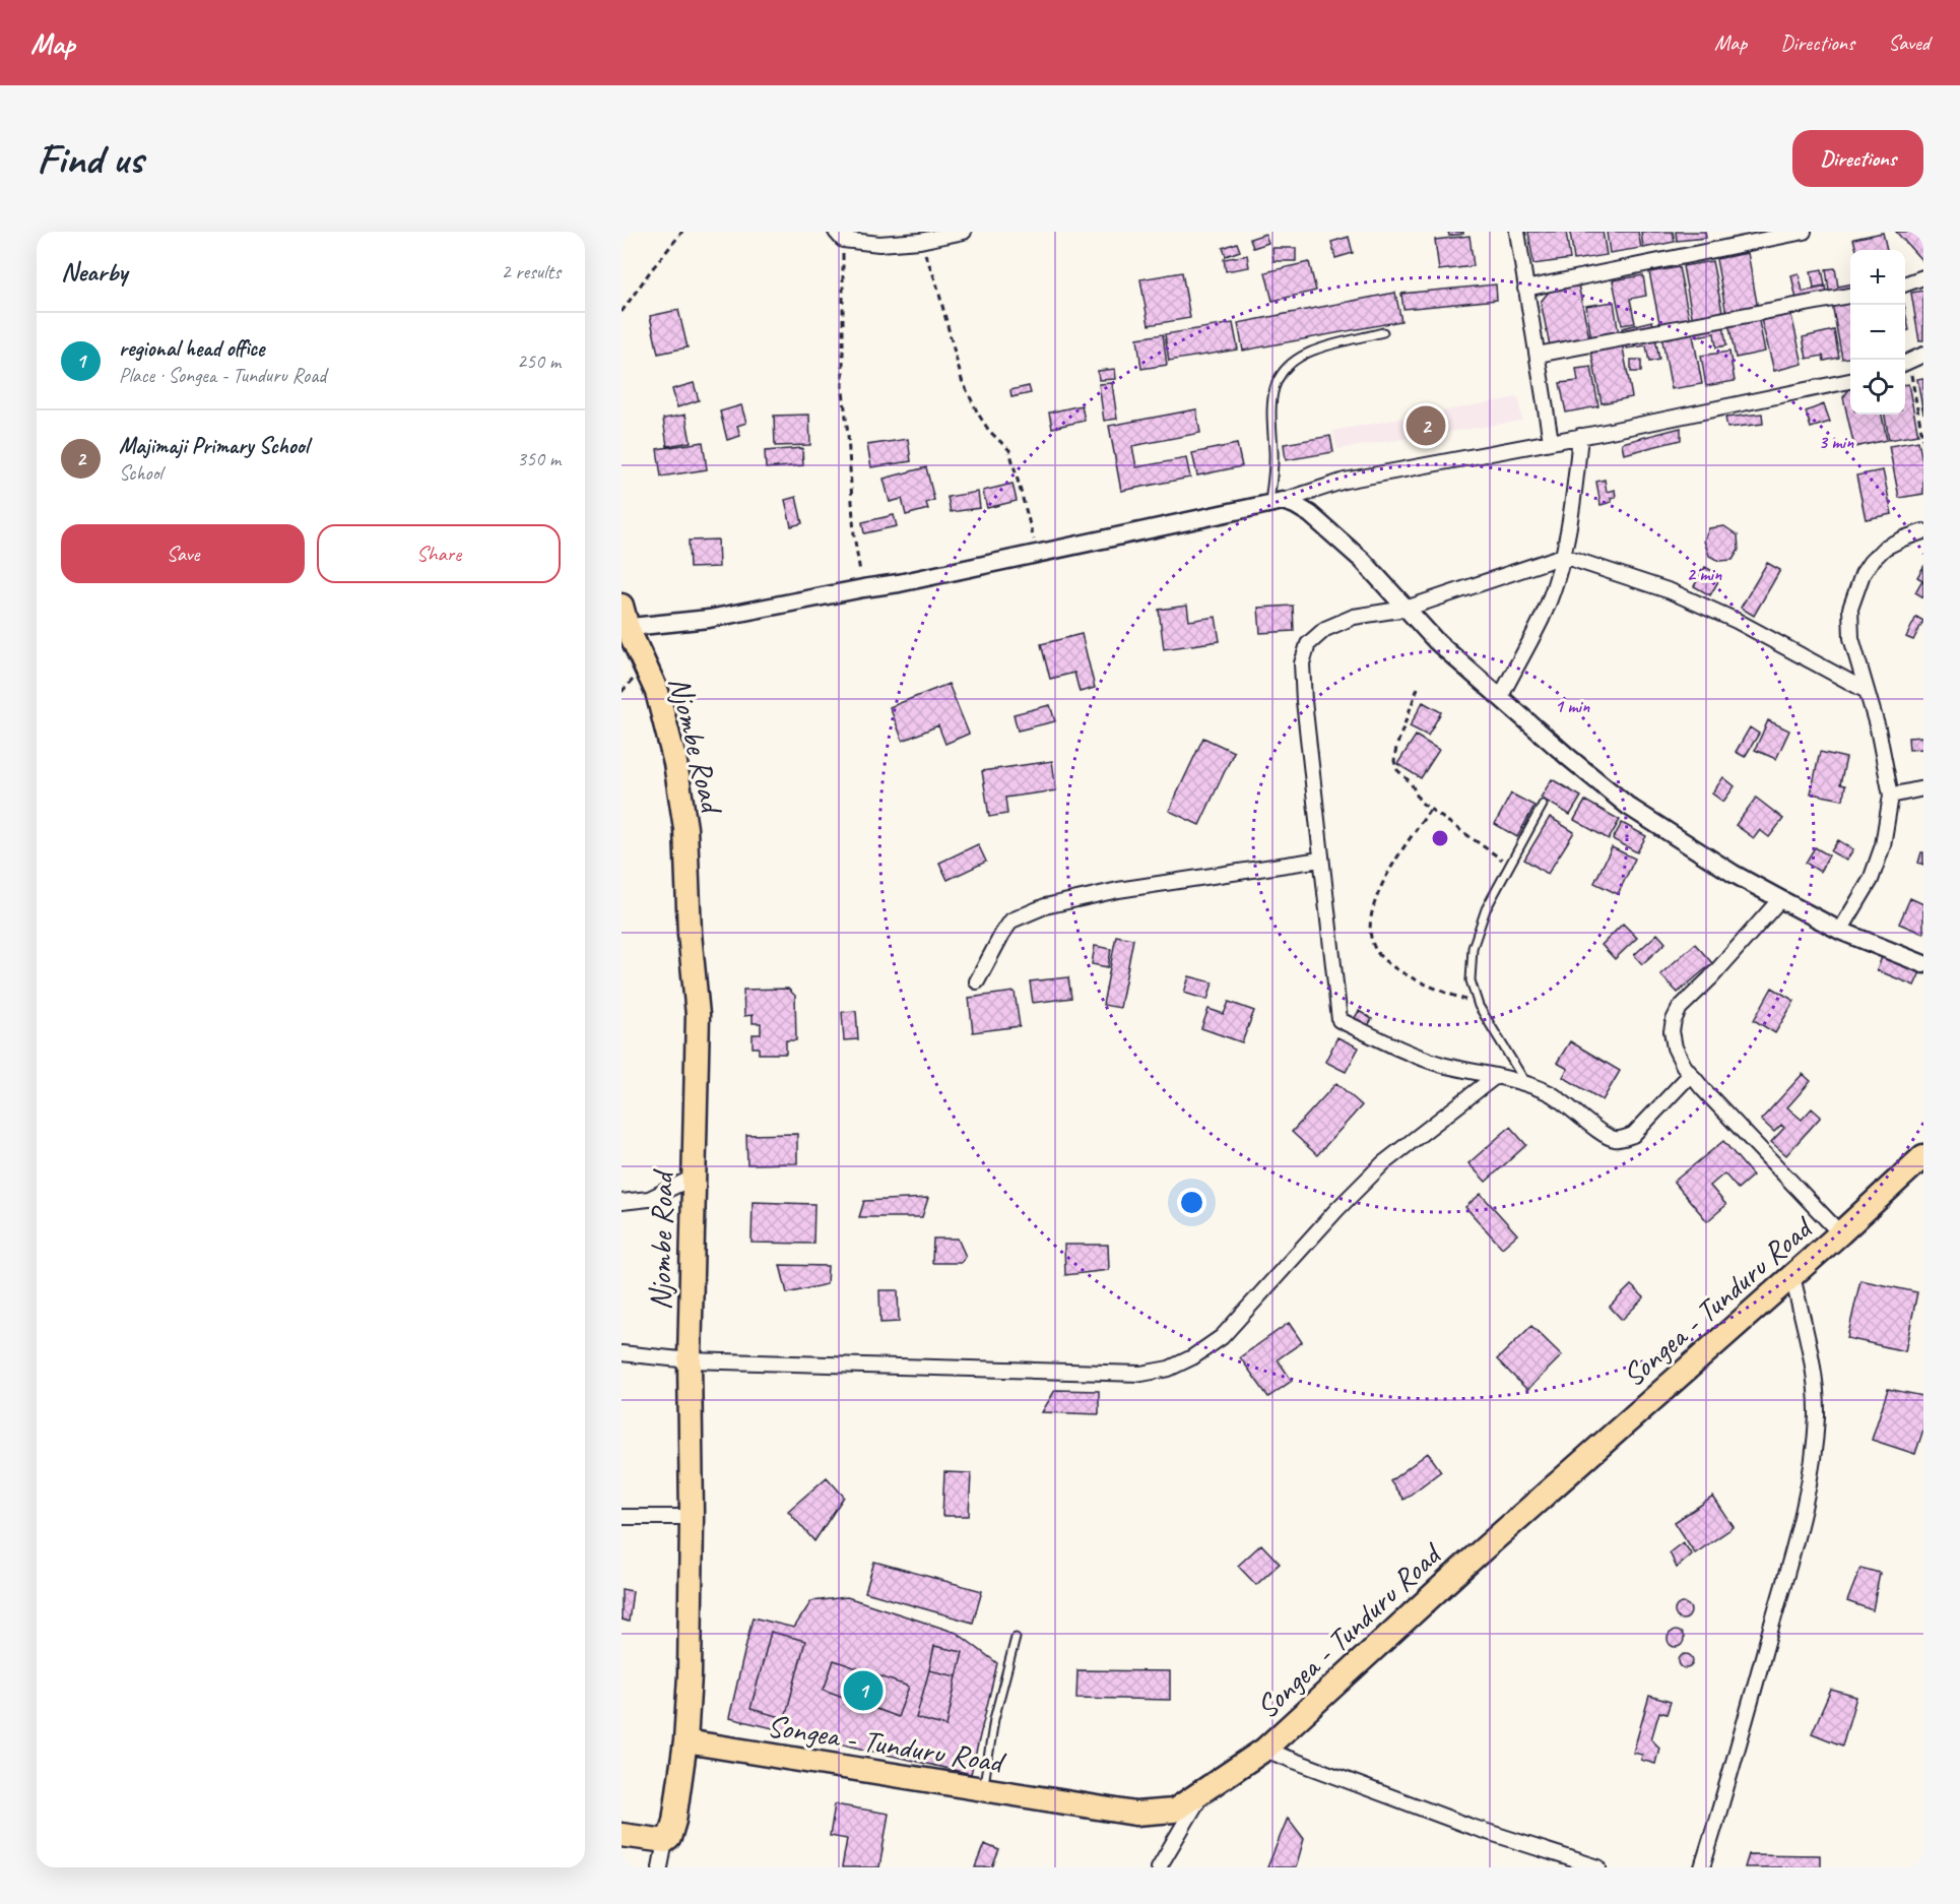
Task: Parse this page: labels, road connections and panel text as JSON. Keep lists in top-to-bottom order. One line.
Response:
{"streets":{"highway":["Njombe Road","Songea - Tunduru Road"]},"crossings":[["Njombe Road","Songea - Tunduru Road"]],"page":{"header":"Map","nav":["Map","Directions","Saved"],"buttons":["Directions",["Save","Share"]],"title":"Find us","heading":["Nearby","2 results"],"map_buttons":["+","−"],"list":[{"mark":"1","name":"regional head office","note":"Place · Songea - Tunduru Road","value":"250 m"},{"mark":"2","name":"Majimaji Primary School","note":"School","value":"350 m"}],"pins":["2","1"]},"rings":["3 min","2 min","1 min"]}
